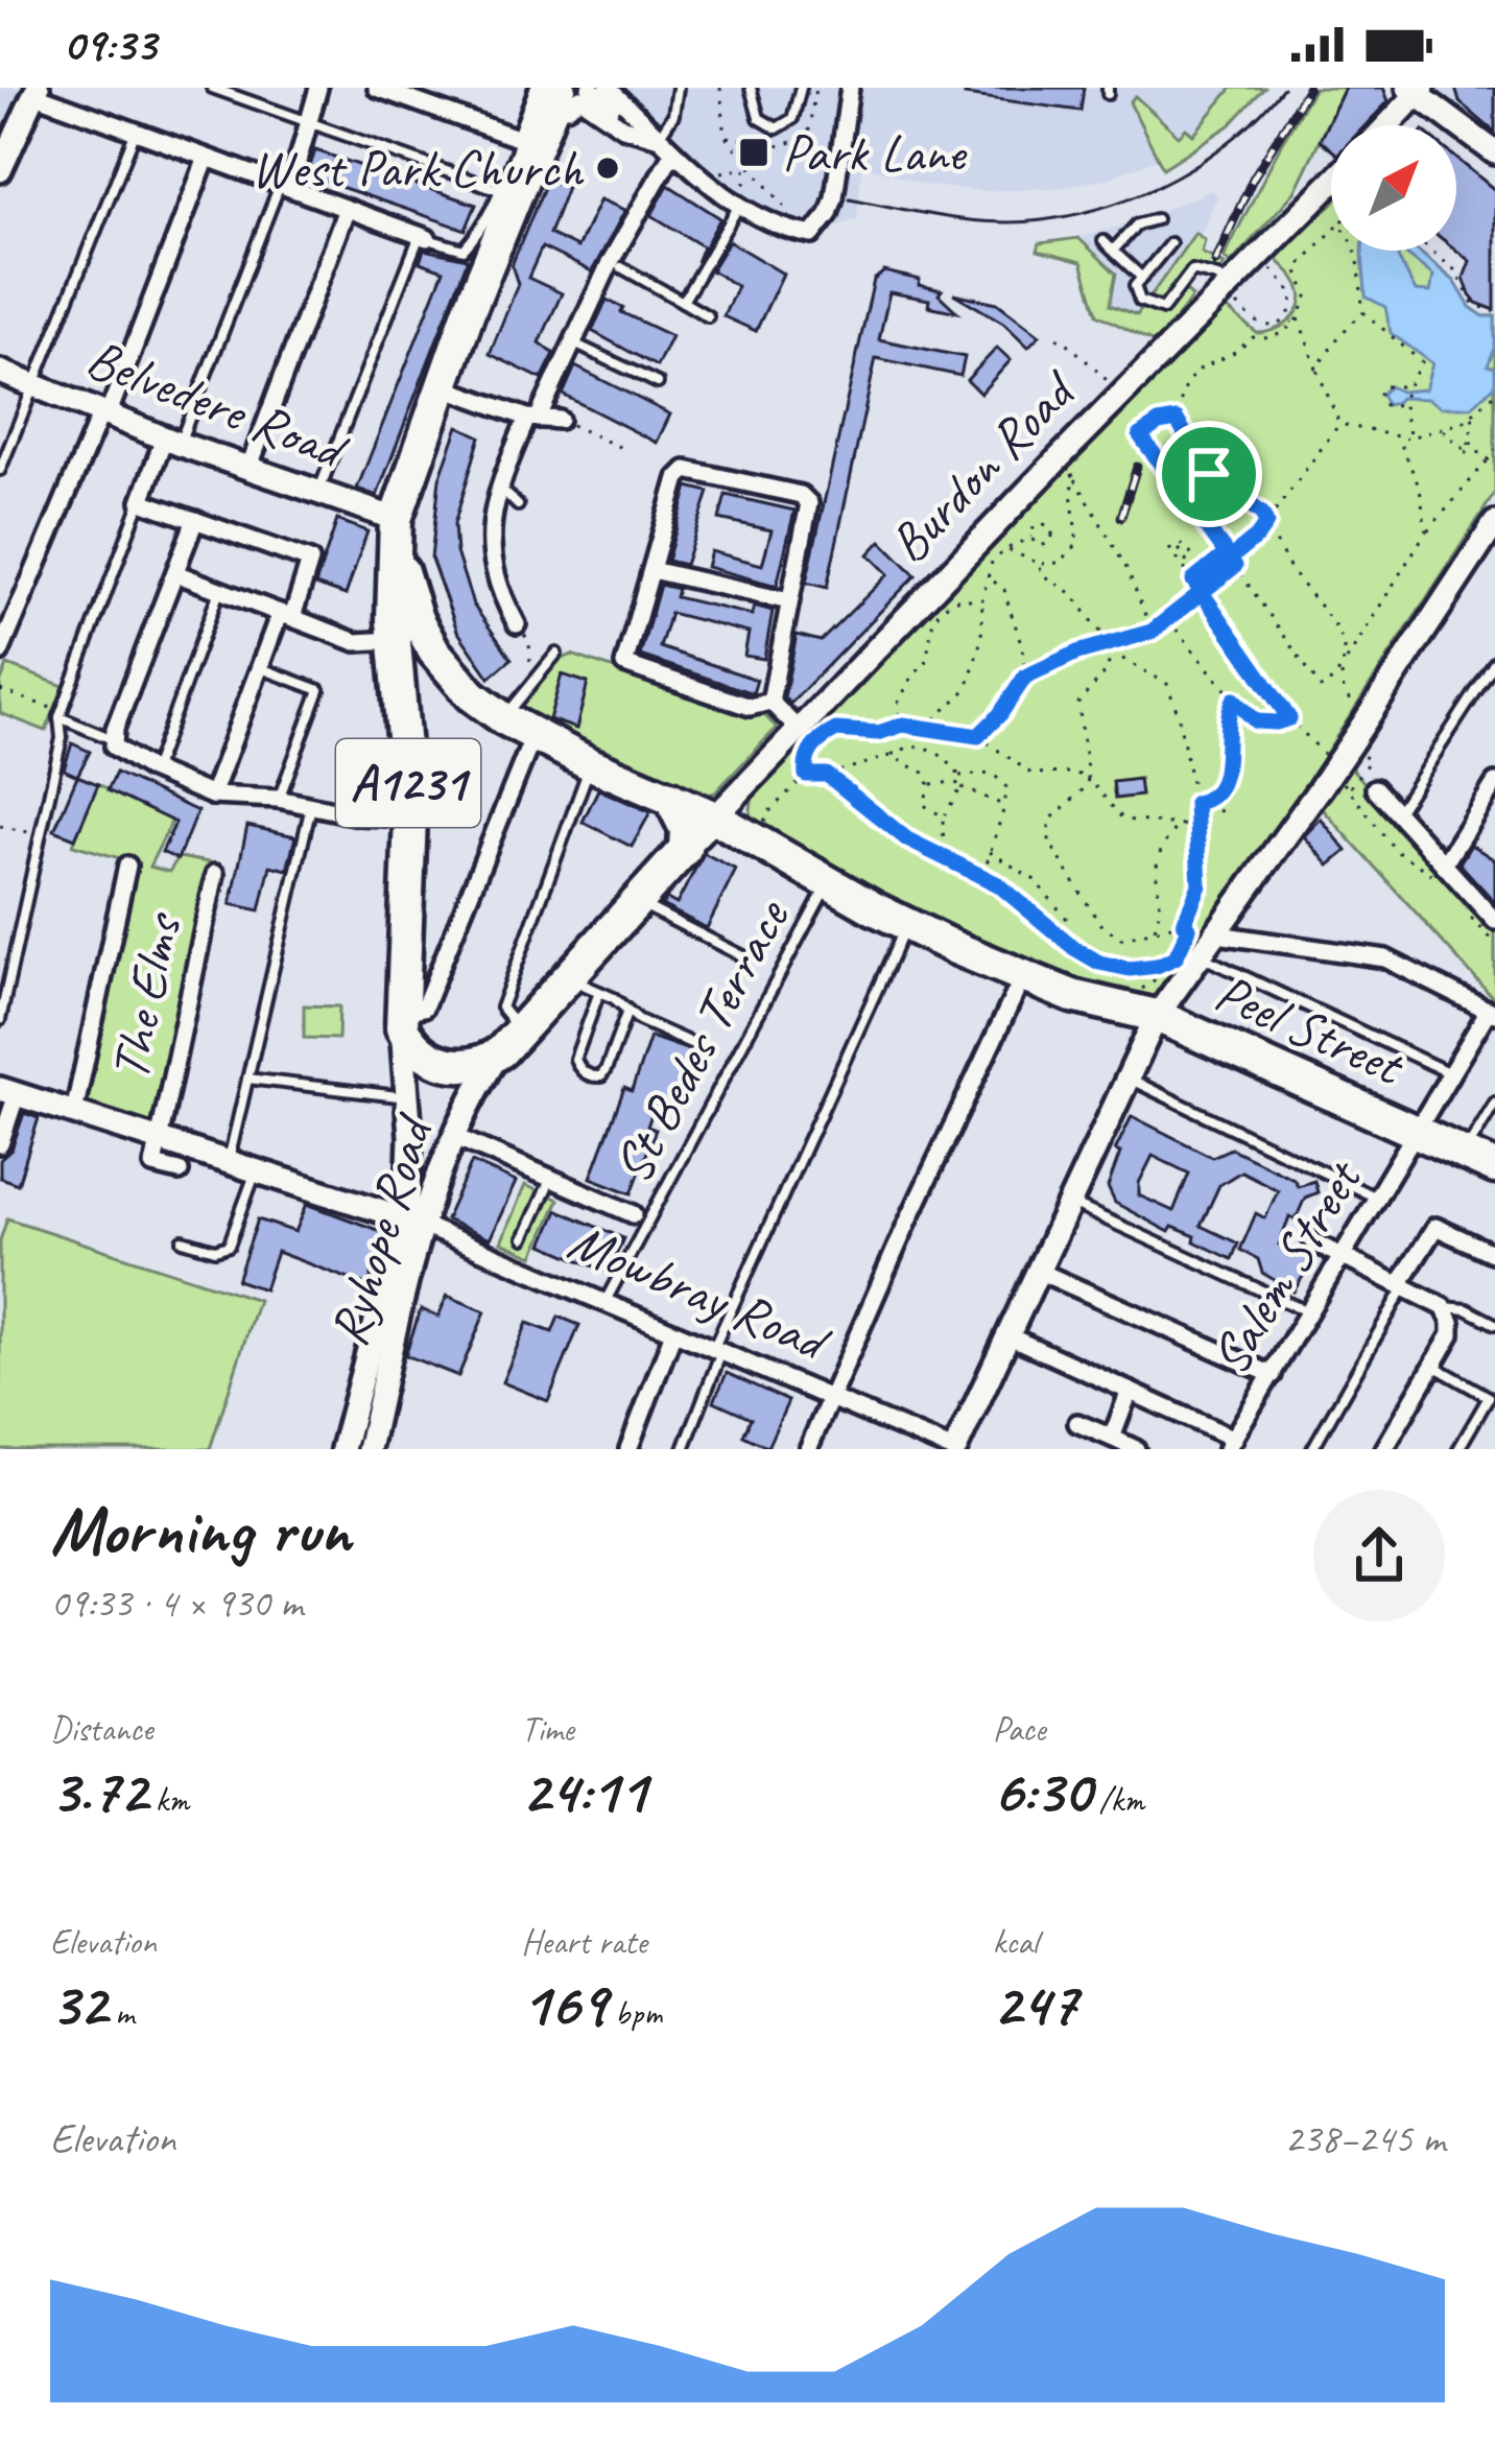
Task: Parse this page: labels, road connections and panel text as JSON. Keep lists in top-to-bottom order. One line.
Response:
{"streets":{"highway":["Burdon Road","A1231","Peel Street"],"street":["Belvedere Road","The Elms","Ryhope Road","Salem Street","Mowbray Road"],"lane":["St Bedes Terrace"]},"crossings":[["Belvedere Road","A1231"],["Burdon Road","A1231"],["Burdon Road","Ryhope Road"],["A1231","Peel Street"],["A1231","St Bedes Terrace"],["A1231","Ryhope Road"],["A1231","Salem Street"],["Peel Street","Salem Street"],["St Bedes Terrace","Mowbray Road"],["Ryhope Road","Mowbray Road"]],"places":{"transit":["Park Lane"],"other":["West Park Church"]},"north":"top right","page":{"status":"09:33","heading":["Morning run","09:33 · 4 × 930 m"],"stats":[["Distance","3.72 km"],["Time","24:11"],["Pace","6:30 /km"],["Elevation","32 m"],["Heart rate","169 bpm"],["kcal","247"]],"chart":["Elevation","238–245 m"]}}
